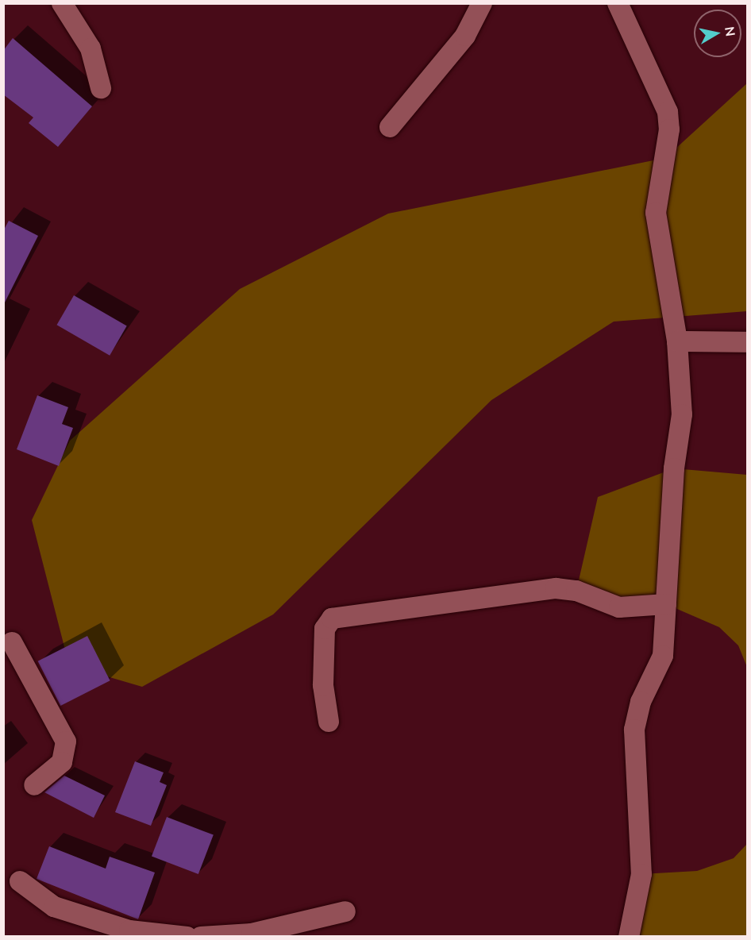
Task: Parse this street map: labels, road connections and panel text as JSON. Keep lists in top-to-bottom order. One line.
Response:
{"north":"right"}
